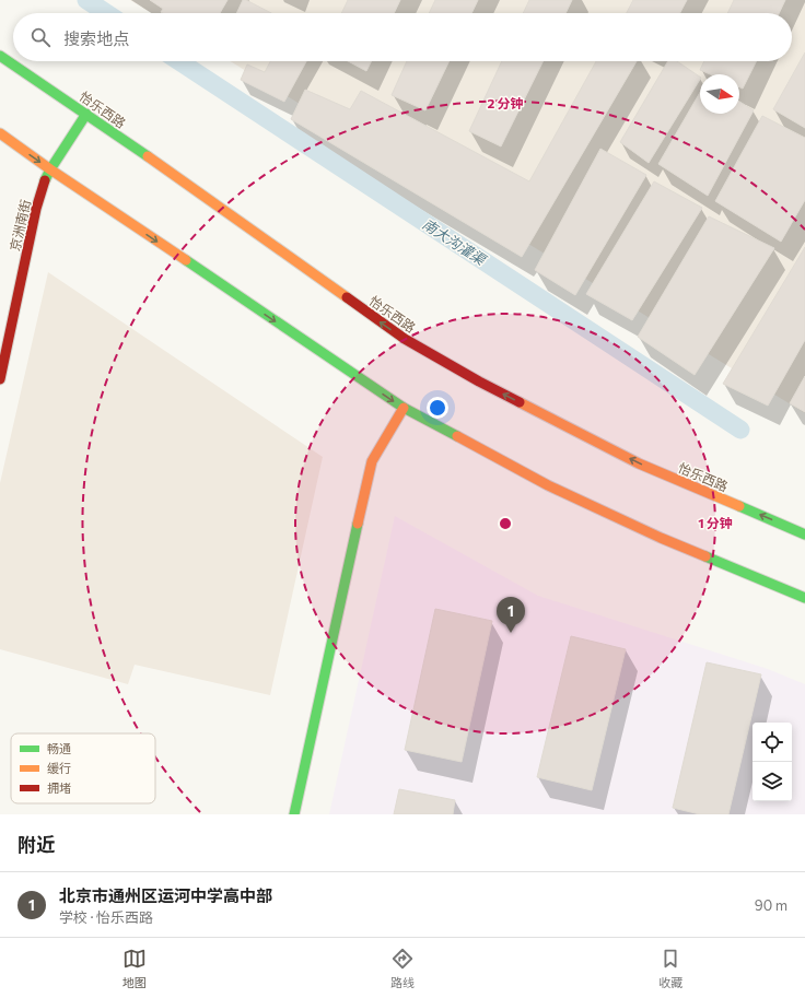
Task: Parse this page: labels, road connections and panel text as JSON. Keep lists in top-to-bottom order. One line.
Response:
{"streets":{"main road":["怡乐西路","京洲南街"]},"crossings":[["怡乐西路","京洲南街"]],"water":["南大沟灌渠"],"legend":["畅通","缓行","拥堵"],"north":"right","page":{"search":"搜索地点","pins":"1","heading":"附近","list":[{"mark":"1","name":"北京市通州区运河中学高中部","note":"学校 · 怡乐西路","value":"90 m"}],"nav":["地图","路线","收藏"]},"rings":["2 分钟","1 分钟"]}
